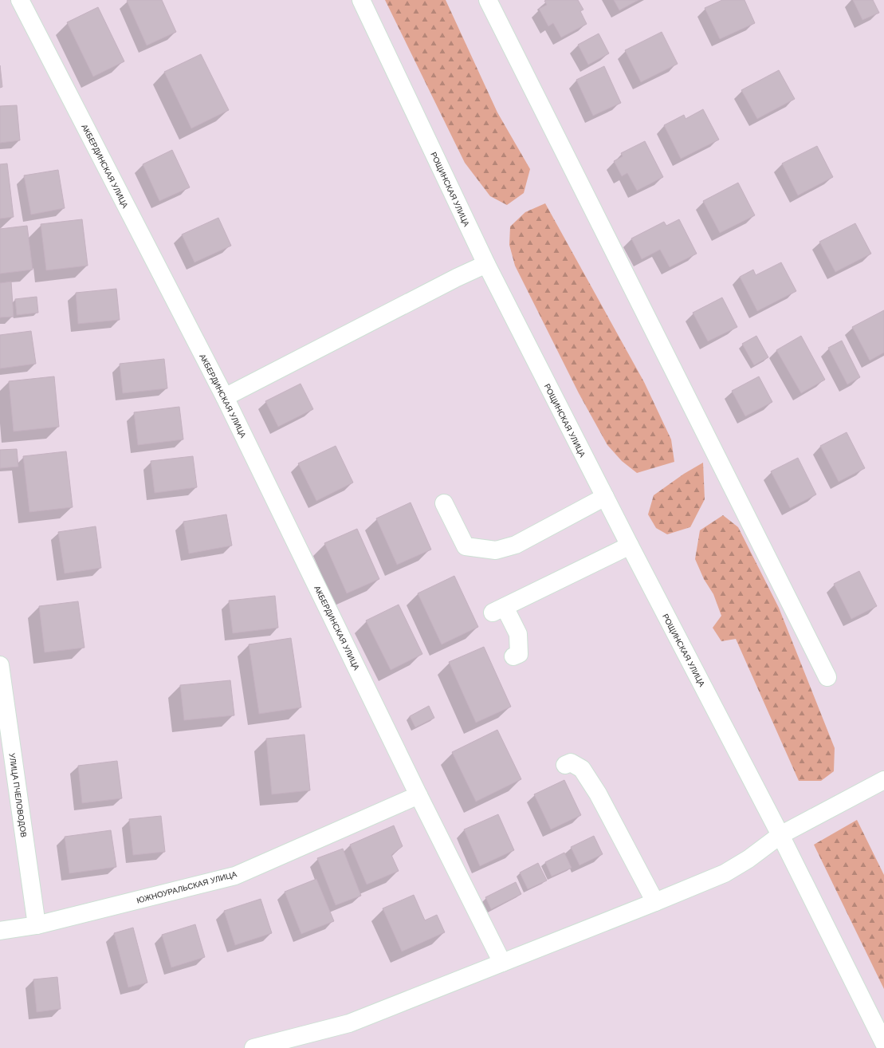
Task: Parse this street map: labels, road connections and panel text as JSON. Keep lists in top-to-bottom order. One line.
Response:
{"streets":{"street":["АКБЕРДИНСКАЯ УЛИЦА","РОЩИНСКАЯ УЛИЦА","УЛИЦА ПЧЕЛОВОДОВ","ЮЖНОУРАЛЬСКАЯ УЛИЦА"]},"crossings":[["АКБЕРДИНСКАЯ УЛИЦА","ЮЖНОУРАЛЬСКАЯ УЛИЦА"],["УЛИЦА ПЧЕЛОВОДОВ","ЮЖНОУРАЛЬСКАЯ УЛИЦА"]]}
